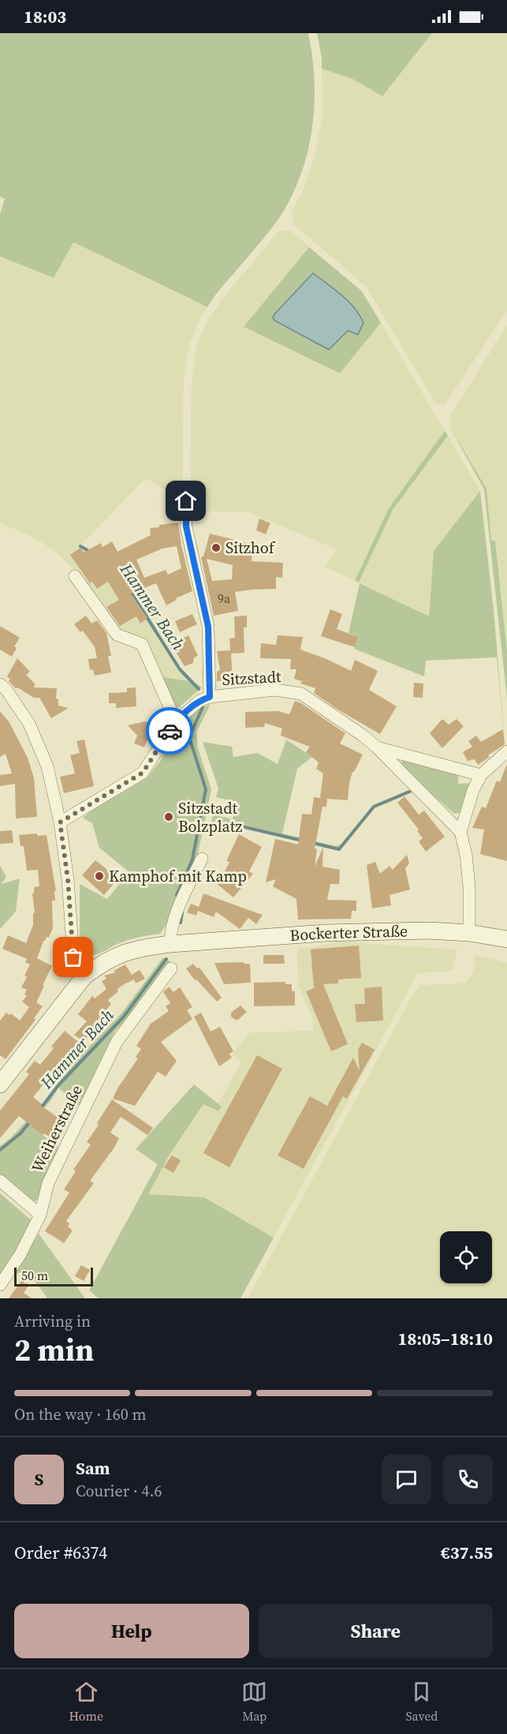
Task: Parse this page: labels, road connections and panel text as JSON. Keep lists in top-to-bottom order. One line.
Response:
{"streets":{"street":["Sitzstadt","Bockerter Straße","Weiherstraße"]},"water":["Hammer Bach"],"places":["Sitzhof","Sitzstadt Bolzplatz","Kamphof mit Kamp"],"house_numbers":["9a"],"scale_bar":"50 m","page":{"status":"18:03","scale":"50 m","heading":["2 min","Arriving in","18:05–18:10"],"panel":["Sam","Courier · 4.6","Order #6374","€37.55"],"bar":"On the way · 160 m","round":"S","buttons":["Help","Share"],"tabs":["Home","Map","Saved"]}}
